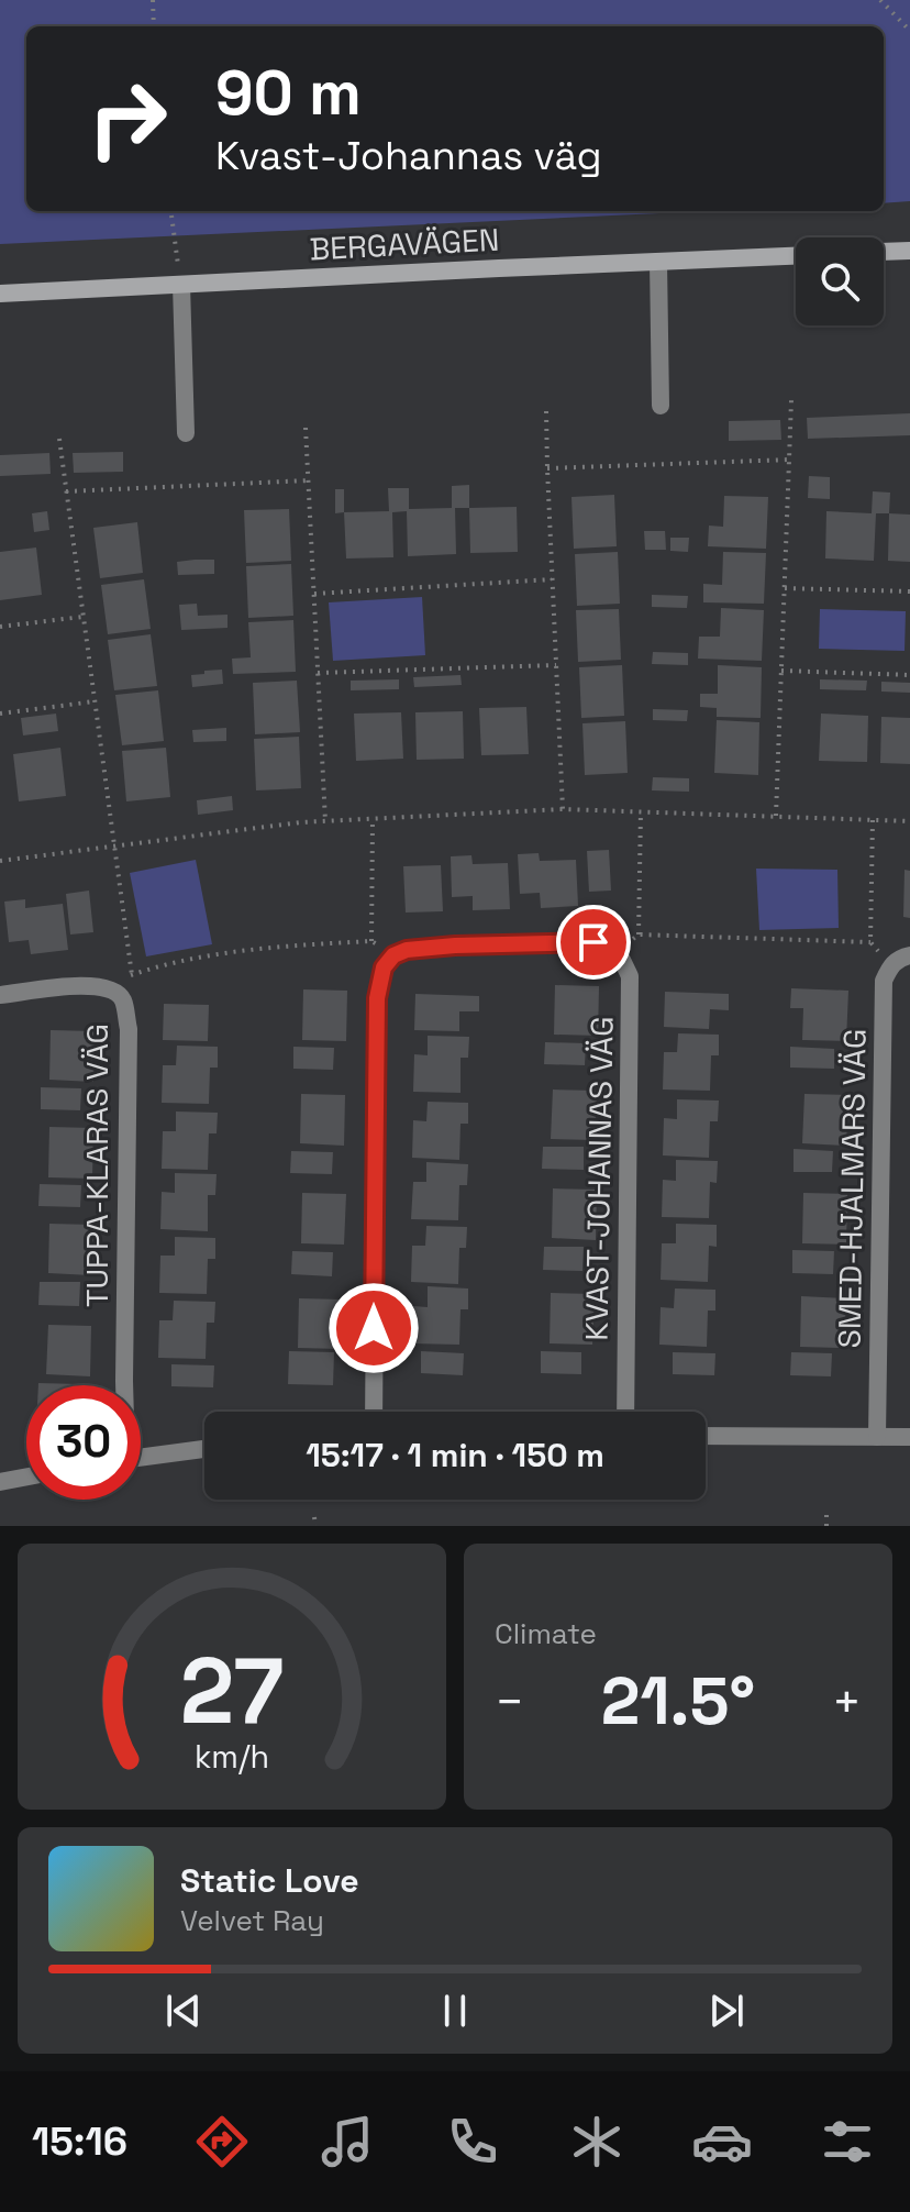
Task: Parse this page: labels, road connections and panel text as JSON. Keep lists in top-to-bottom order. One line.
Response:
{"streets":{"street":["BERGAVÄGEN","TUPPA-KLARAS VÄG","KVAST-JOHANNAS VÄG","SMED-HJALMARS VÄG"]},"page":{"turn":["90 m","Kvast-Johannas väg"],"limit":"30","trip":"15:17 · 1 min · 150 m","tile":"Climate","heat":["−","21.5°","+"],"song":["Static Love","Velvet Ray"],"tabs":"15:16","gauge":["27","km/h"]}}
